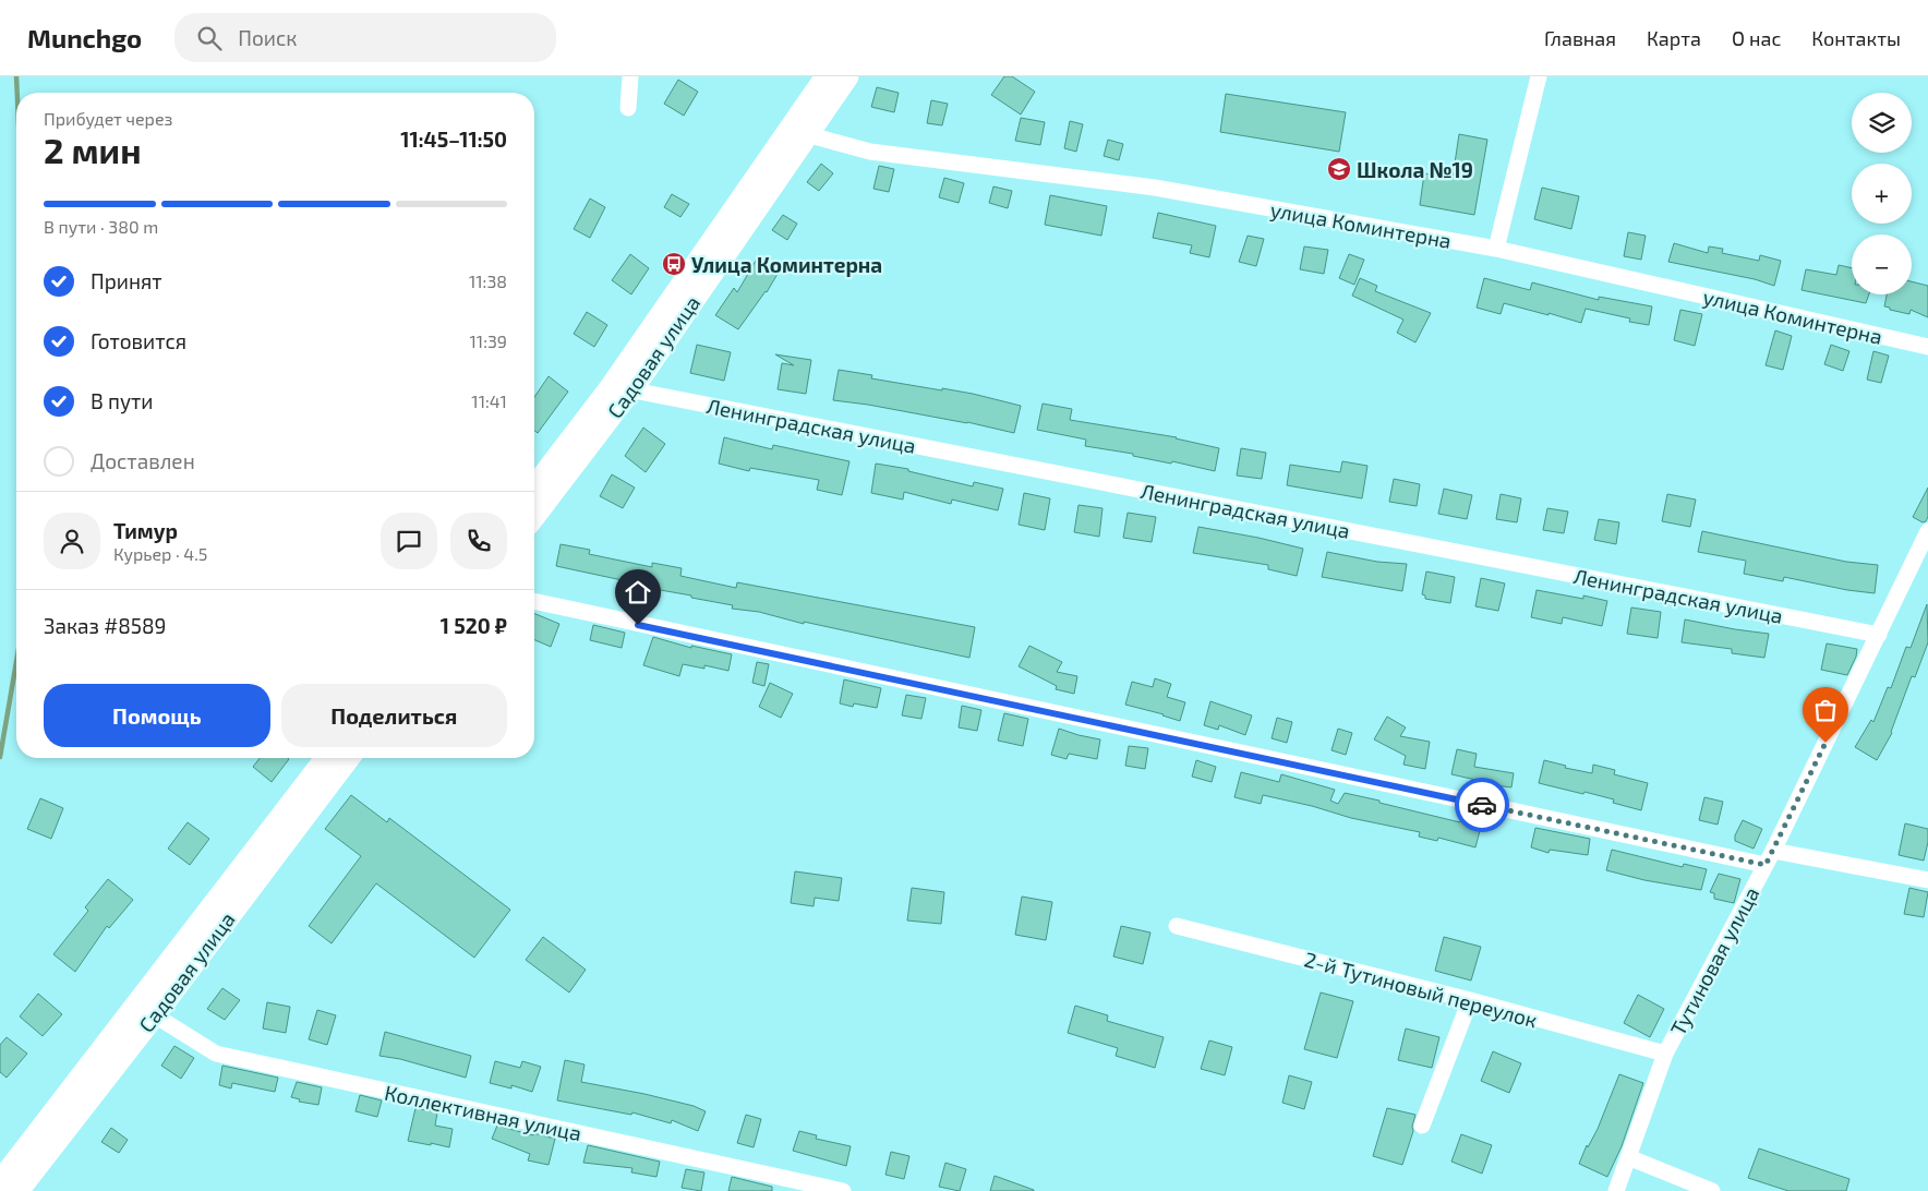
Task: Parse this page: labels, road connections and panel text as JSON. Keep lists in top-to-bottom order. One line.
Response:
{"streets":{"street":["улица Коминтерна","Садовая улица","Ленинградская улица","Тутиновая улица","2-й Тутиновый переулок","Коллективная улица"]},"crossings":[["улица Коминтерна","Садовая улица"],["Садовая улица","Ленинградская улица"],["Садовая улица","Коллективная улица"],["Ленинградская улица","Тутиновая улица"],["Тутиновая улица","2-й Тутиновый переулок"]],"places":{"school or university":["Школа №19"],"bus stop":["Улица Коминтерна"]},"page":{"header":"Munchgo","search":"Поиск","nav":["Главная","Карта","О нас","Контакты"],"map_buttons":["+","−"],"heading":["2 мин","Прибудет через","11:45–11:50"],"panel":["Тимур","Курьер · 4.5","Заказ #8589","1 520 ₽"],"bar":"В пути · 380 m","list":[["Принят","11:38"],["Готовится","11:39"],["В пути","11:41"],"Доставлен"],"buttons":["Помощь","Поделиться"]}}
